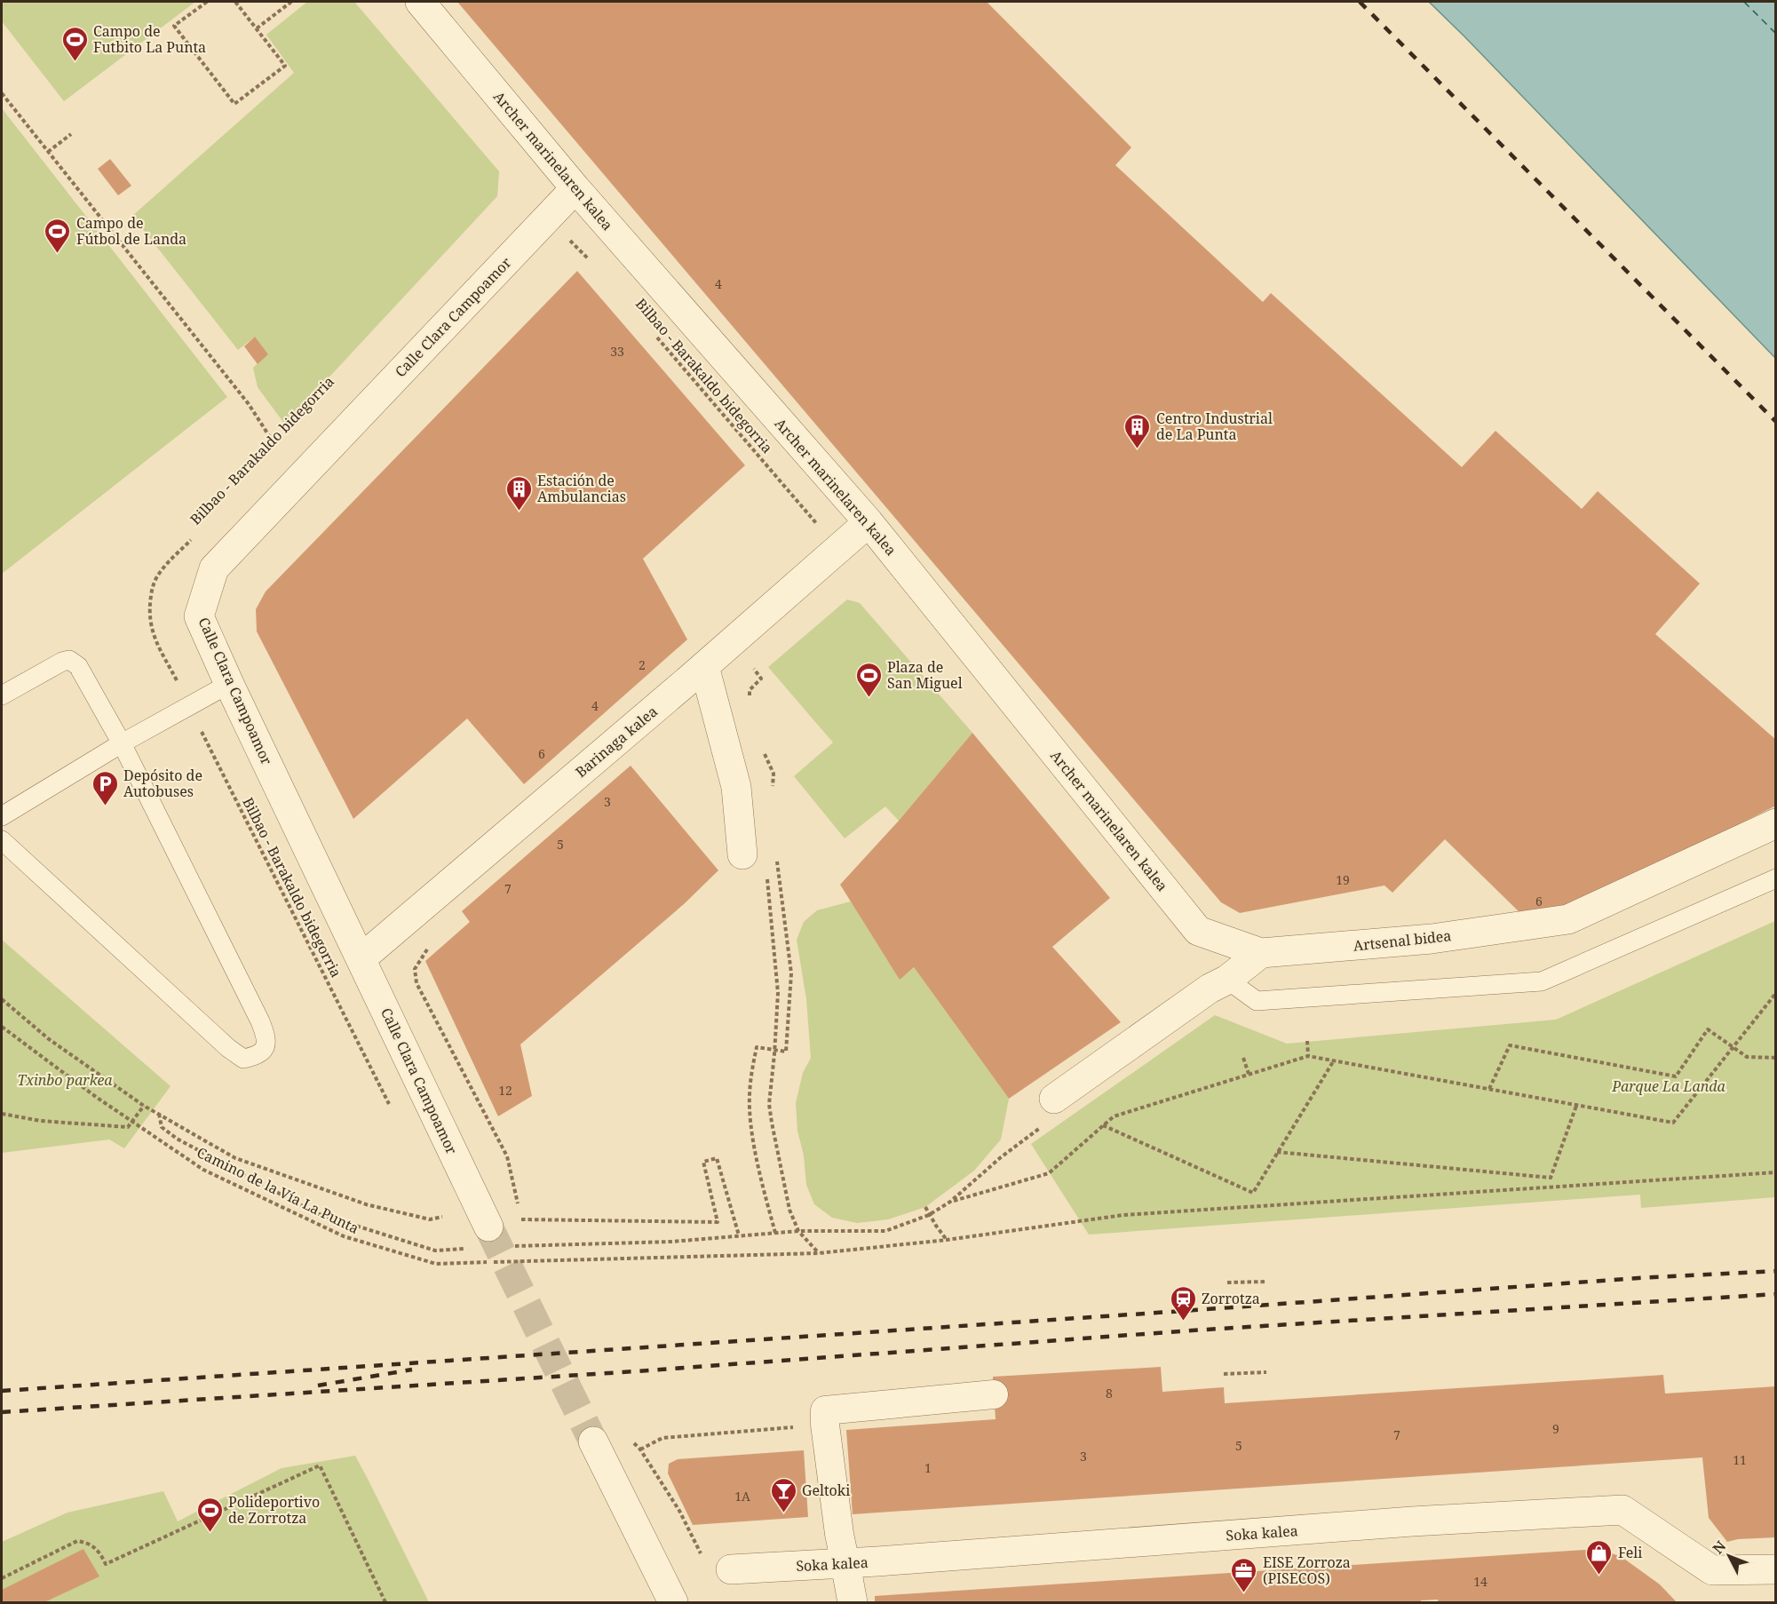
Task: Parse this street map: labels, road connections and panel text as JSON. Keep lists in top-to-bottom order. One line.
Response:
{"streets":{"street":["Archer marinelaren kalea","Calle Clara Campoamor","Barinaga kalea","Artsenal bidea","Soka kalea"],"path":["Bilbao - Barakaldo bidegorria","Camino de la Vía La Punta"]},"crossings":[["Archer marinelaren kalea","Calle Clara Campoamor"],["Archer marinelaren kalea","Barinaga kalea"],["Archer marinelaren kalea","Artsenal bidea"],["Calle Clara Campoamor","Barinaga kalea"],["Bilbao - Barakaldo bidegorria","Barinaga kalea"]],"parks":["Txinbo parkea","Parque La Landa"],"places":{"sports":["Campo de Futbito La Punta","Campo de Fútbol de Landa","Plaza de San Miguel","Polideportivo de Zorrotza"],"building":["Centro Industrial de La Punta","Estación de Ambulancias"],"parking":["Depósito de Autobuses"],"station":["Zorrotza"],"bar":["Geltoki"],"shop":["Feli"],"office":["EISE Zorroza (PISECOS)"]},"house_numbers":["4","33","2","4","6","3","5","19","7","6","12","8","9","7","5","3","11","1","1A","14"],"north":"top left"}
